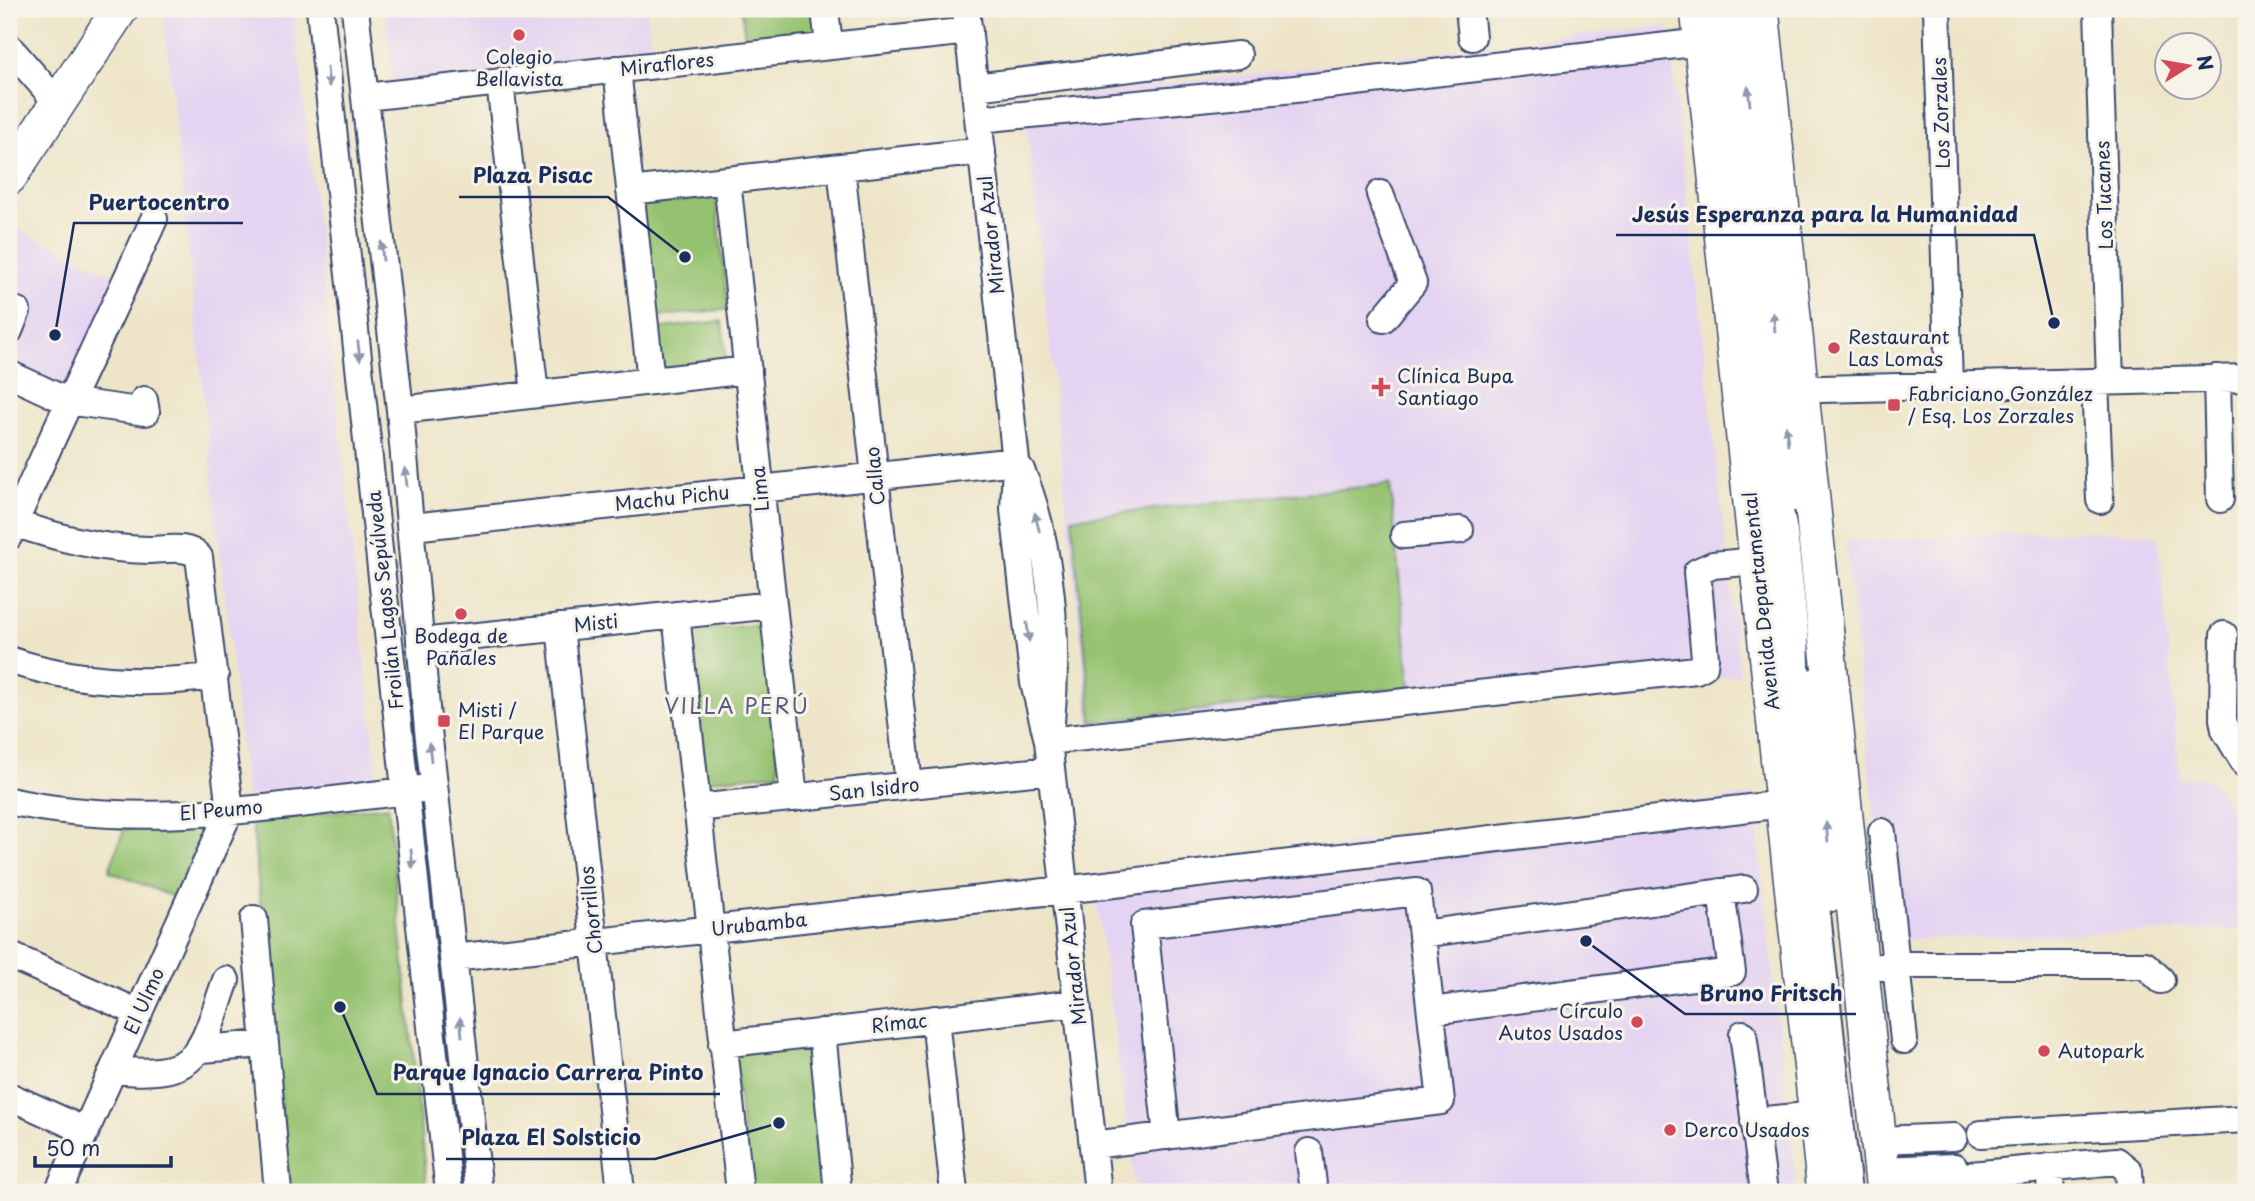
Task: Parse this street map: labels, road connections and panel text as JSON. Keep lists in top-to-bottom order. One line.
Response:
{"streets":{"main road":["Avenida Departamental"],"street":["Miraflores","Los Zorzales","Los Tucanes","Mirador Azul","Callao","Lima","Machu Pichu","Froilán Lagos Sepúlveda","Misti","San Isidro","El Peumo","Chorrillos","Urubamba","El Ulmo","Rímac"]},"crossings":[["Miraflores","Mirador Azul"],["Miraflores","Froilán Lagos Sepúlveda"],["Mirador Azul","Machu Pichu"],["Mirador Azul","San Isidro"],["Mirador Azul","Urubamba"],["Mirador Azul","Rímac"],["Callao","Machu Pichu"],["Callao","San Isidro"],["Lima","Machu Pichu"],["Lima","Misti"],["Lima","San Isidro"],["Machu Pichu","Froilán Lagos Sepúlveda"],["Froilán Lagos Sepúlveda","Misti"],["Froilán Lagos Sepúlveda","El Peumo"],["Froilán Lagos Sepúlveda","Urubamba"],["Avenida Departamental","Urubamba"],["Misti","Chorrillos"],["El Peumo","El Ulmo"],["Chorrillos","Urubamba"]],"districts":["VILLA PERÚ"],"places":{"other":["Colegio Bellavista","Plaza Pisac","Jesús Esperanza para la Humanidad","Puertocentro","Restaurant Las Lomas","Bodega de Pañales","Bruno Fritsch","Parque Ignacio Carrera Pinto","Círculo Autos Usados","Autopark","Plaza El Solsticio","Derco Usados"],"health":["Clínica Bupa Santiago"],"transit":["Fabriciano González / Esq. Los Zorzales","Misti / El Parque"]},"scale_bar":"50 m","north":"right"}
